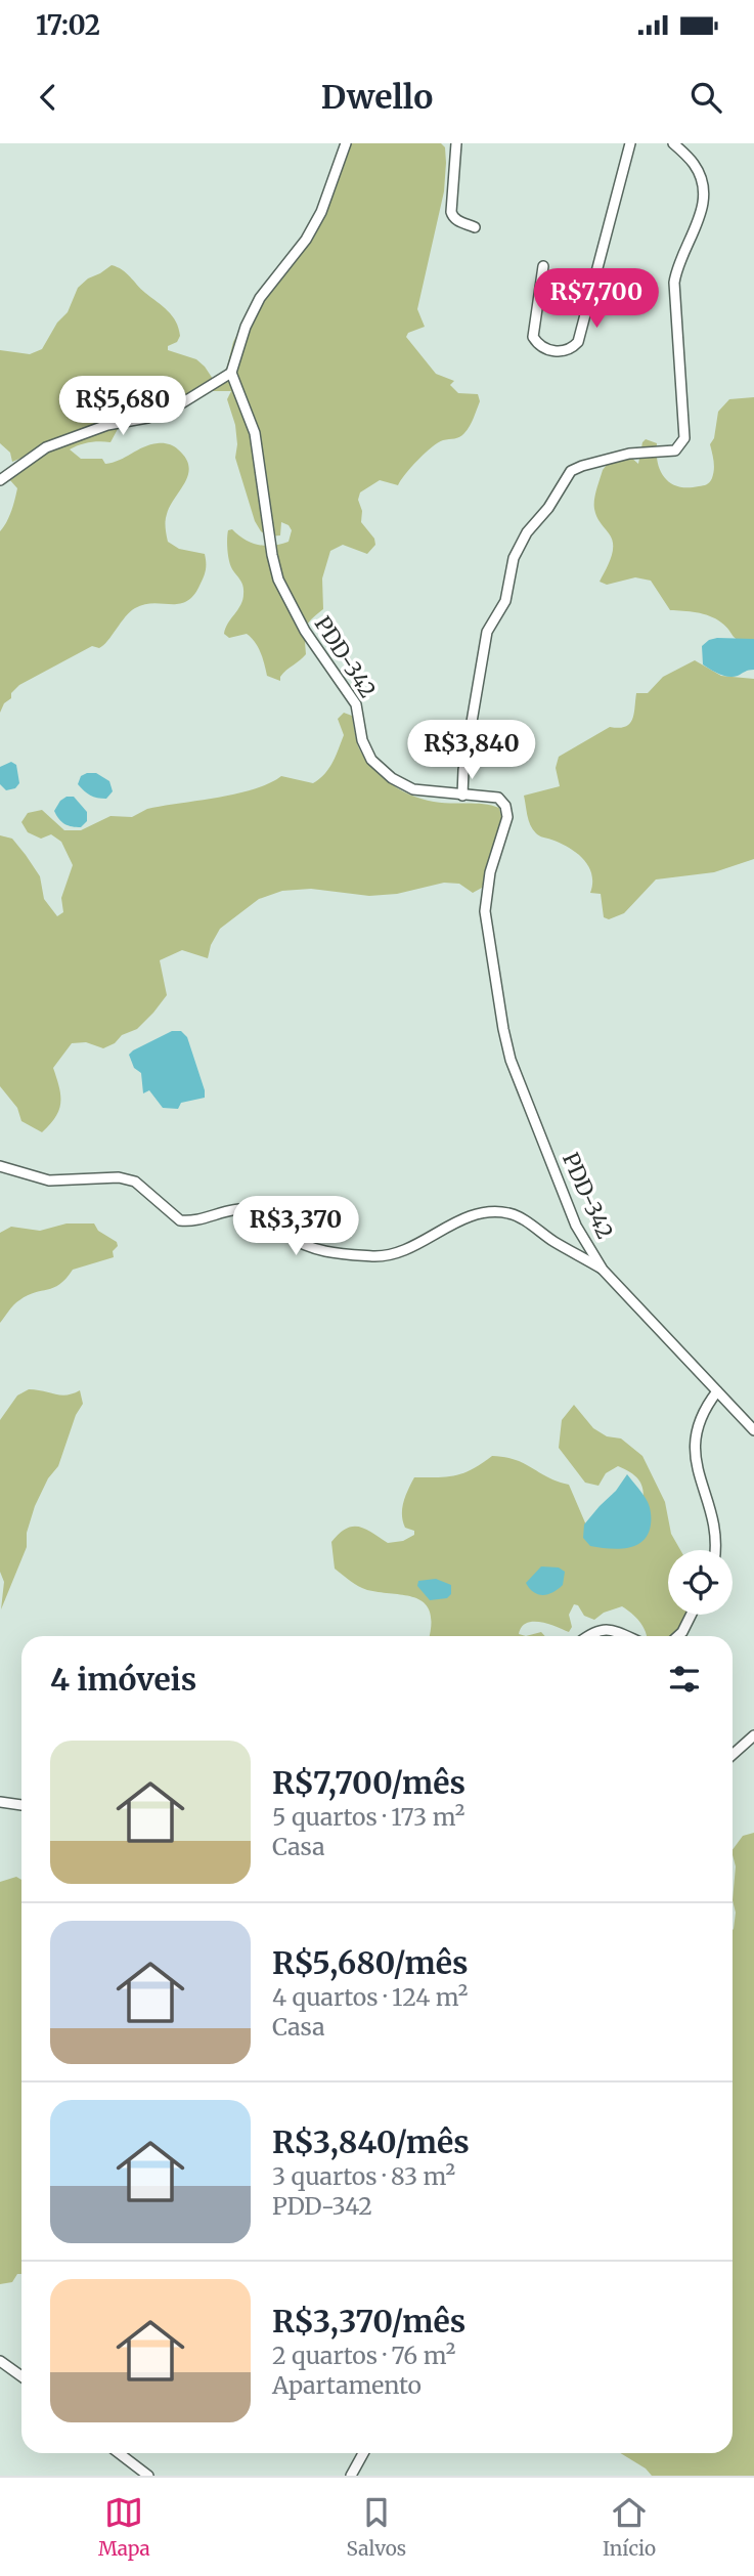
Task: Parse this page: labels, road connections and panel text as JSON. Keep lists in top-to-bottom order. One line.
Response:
{"streets":{"street":["PDD-342"]},"page":{"status":"17:02","header":"Dwello","price":["R$7,700","R$5,680","R$3,840","R$3,370"],"heading":"4 imóveis","list":[{"name":"R$7,700/mês","note":"5 quartos · 173 m² · Casa"},{"name":"R$5,680/mês","note":"4 quartos · 124 m² · Casa"},{"name":"R$3,840/mês","note":"3 quartos · 83 m² · PDD-342"},{"name":"R$3,370/mês","note":"2 quartos · 76 m² · Apartamento"}],"tabs":["Mapa","Salvos","Início"]}}
